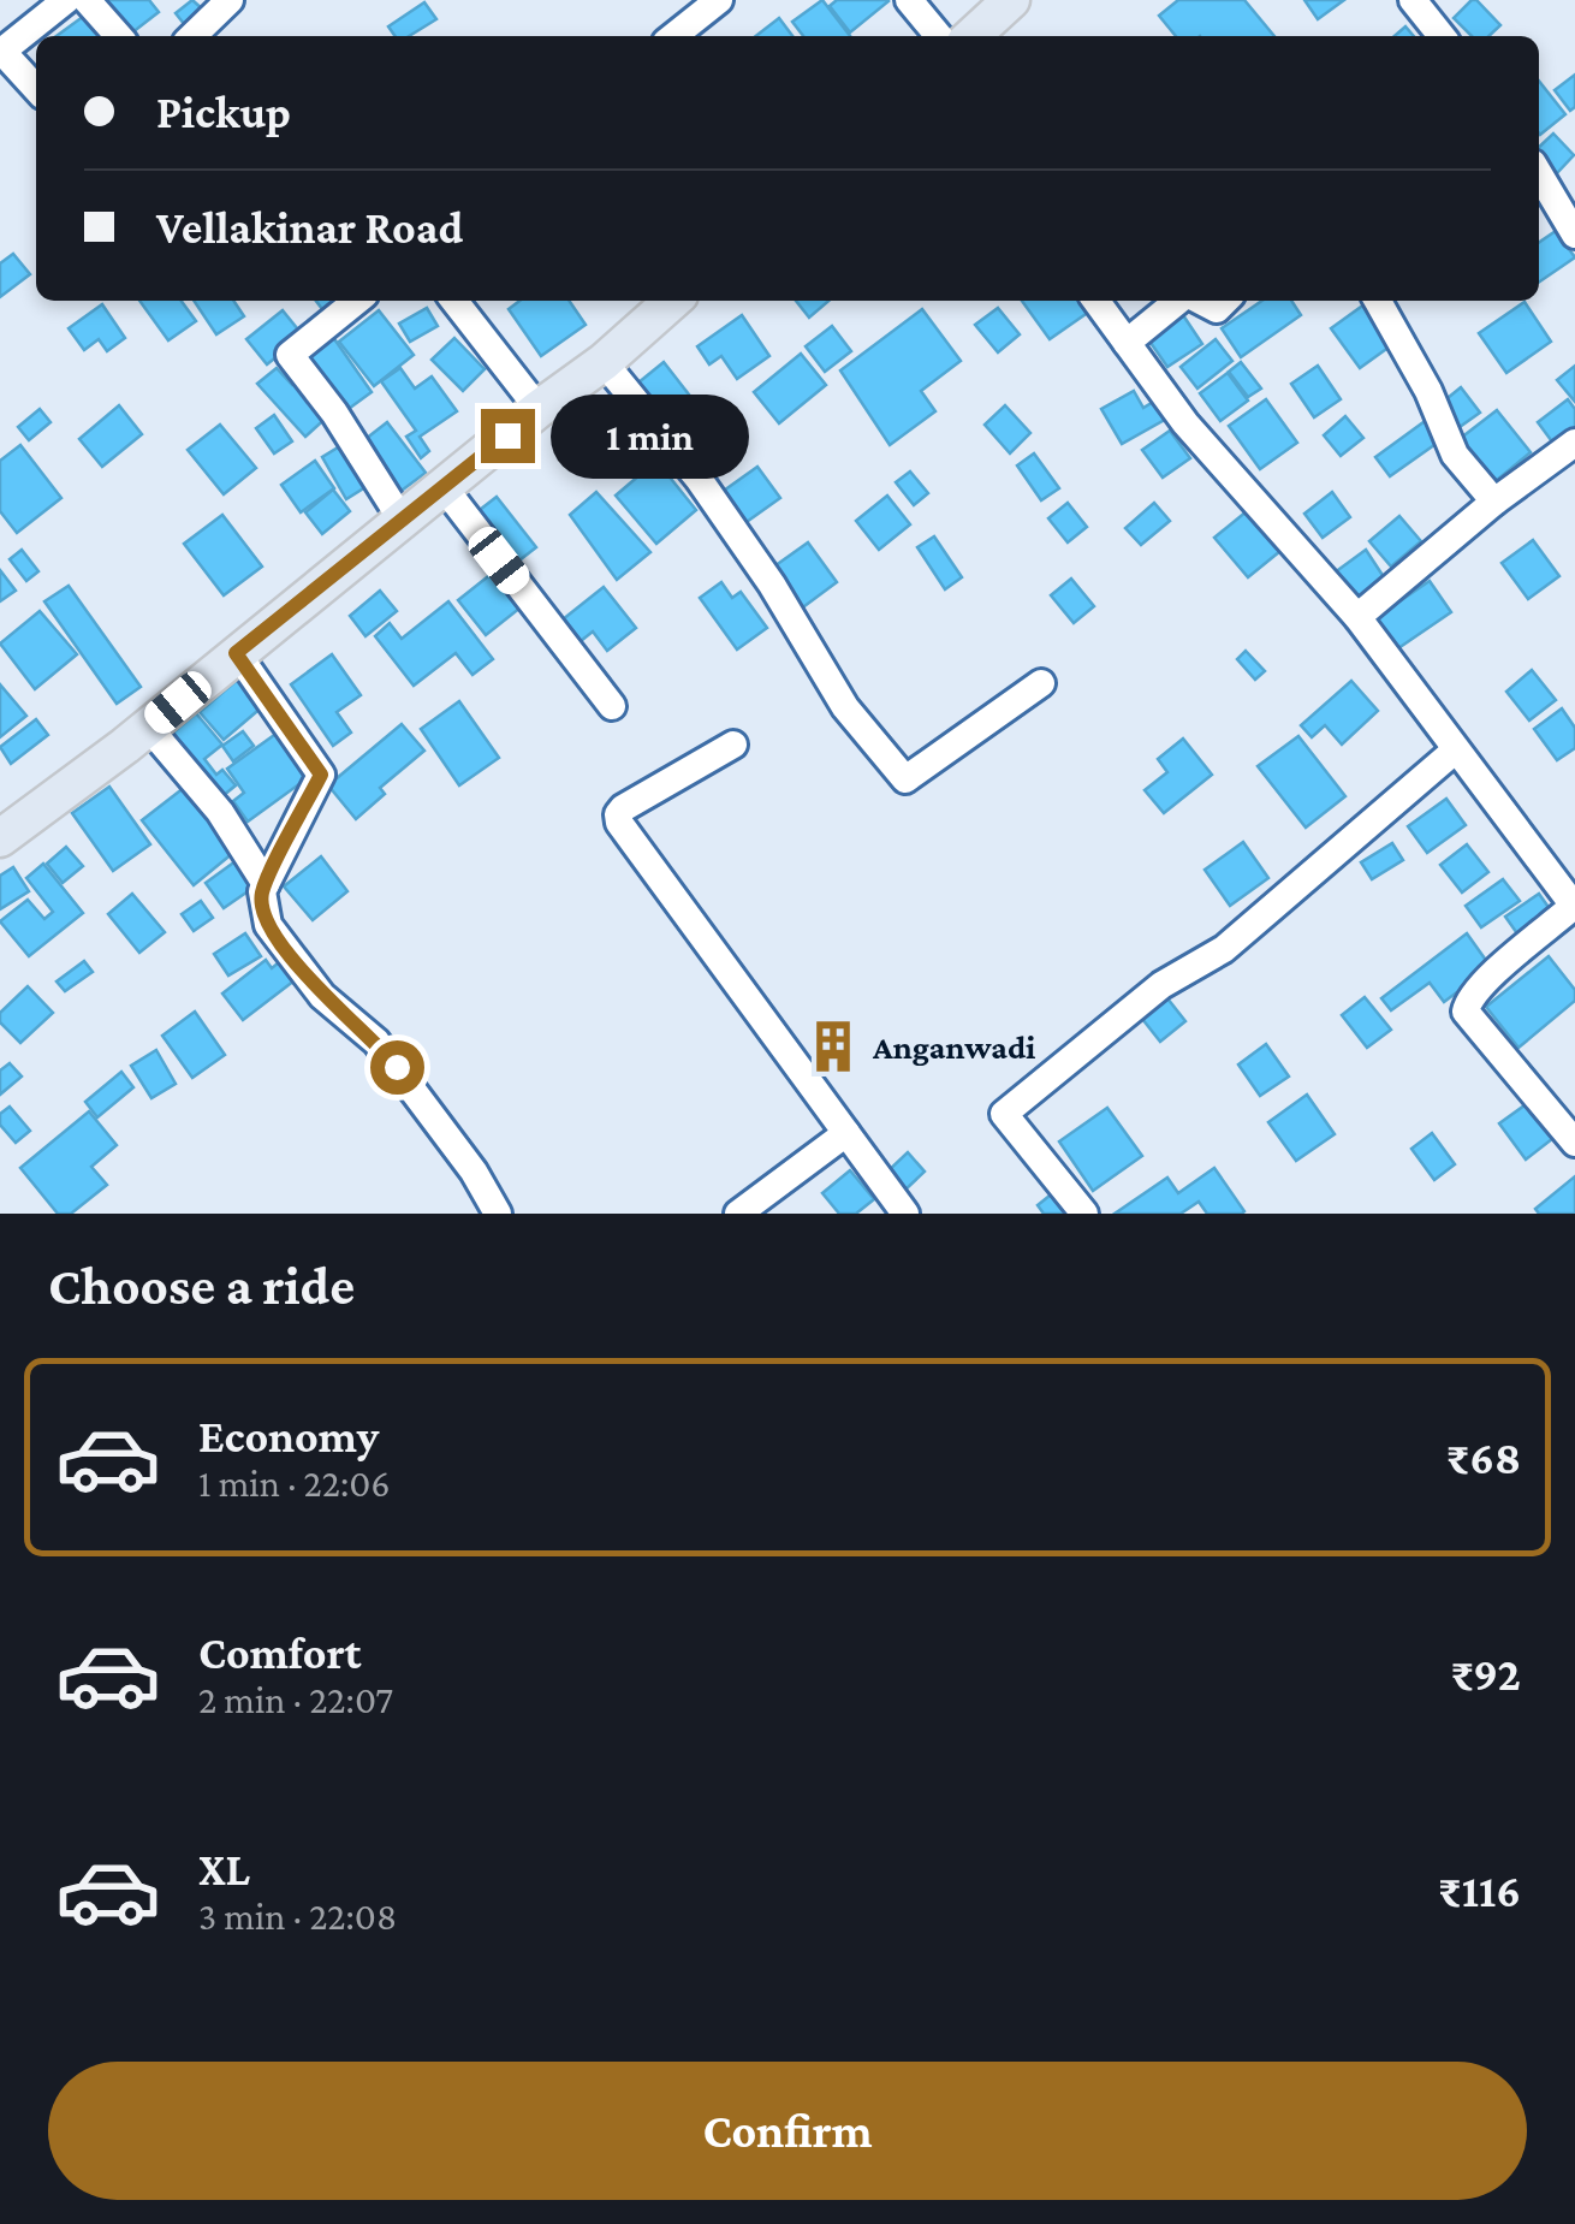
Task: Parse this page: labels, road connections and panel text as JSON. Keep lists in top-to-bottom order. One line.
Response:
{"places":{"building":["Anganwadi"]},"page":{"banner":["Pickup","Vellakinar Road"],"bubble":"1 min","heading":"Choose a ride","list":[{"name":"Economy","note":"1 min · 22:06","value":"₹68"},{"name":"Comfort","note":"2 min · 22:07","value":"₹92"},{"name":"XL","note":"3 min · 22:08","value":"₹116"}],"buttons":"Confirm"}}
